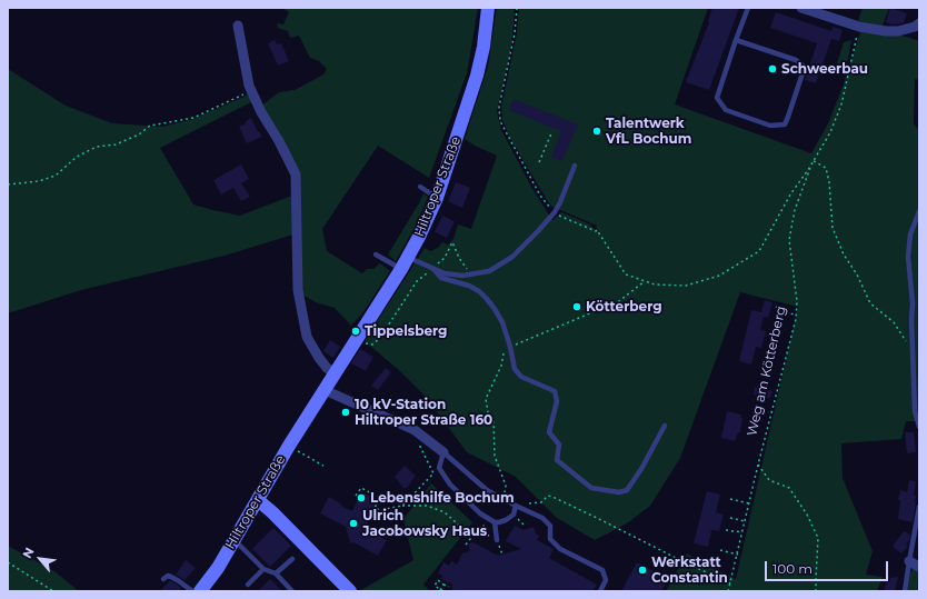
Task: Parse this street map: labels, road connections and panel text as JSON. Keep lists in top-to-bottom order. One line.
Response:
{"streets":{"street":["Hiltroper Straße"],"path":["Weg am Kötterberg"]},"places":["Schweerbau","Talentwerk VfL Bochum","Kötterberg","Tippelsberg","10 kV-Station Hiltroper Straße 160","Lebenshilfe Bochum","Ulrich Jacobowsky Haus","Werkstatt Constantin"],"scale_bar":"100 m","north":"top left"}
